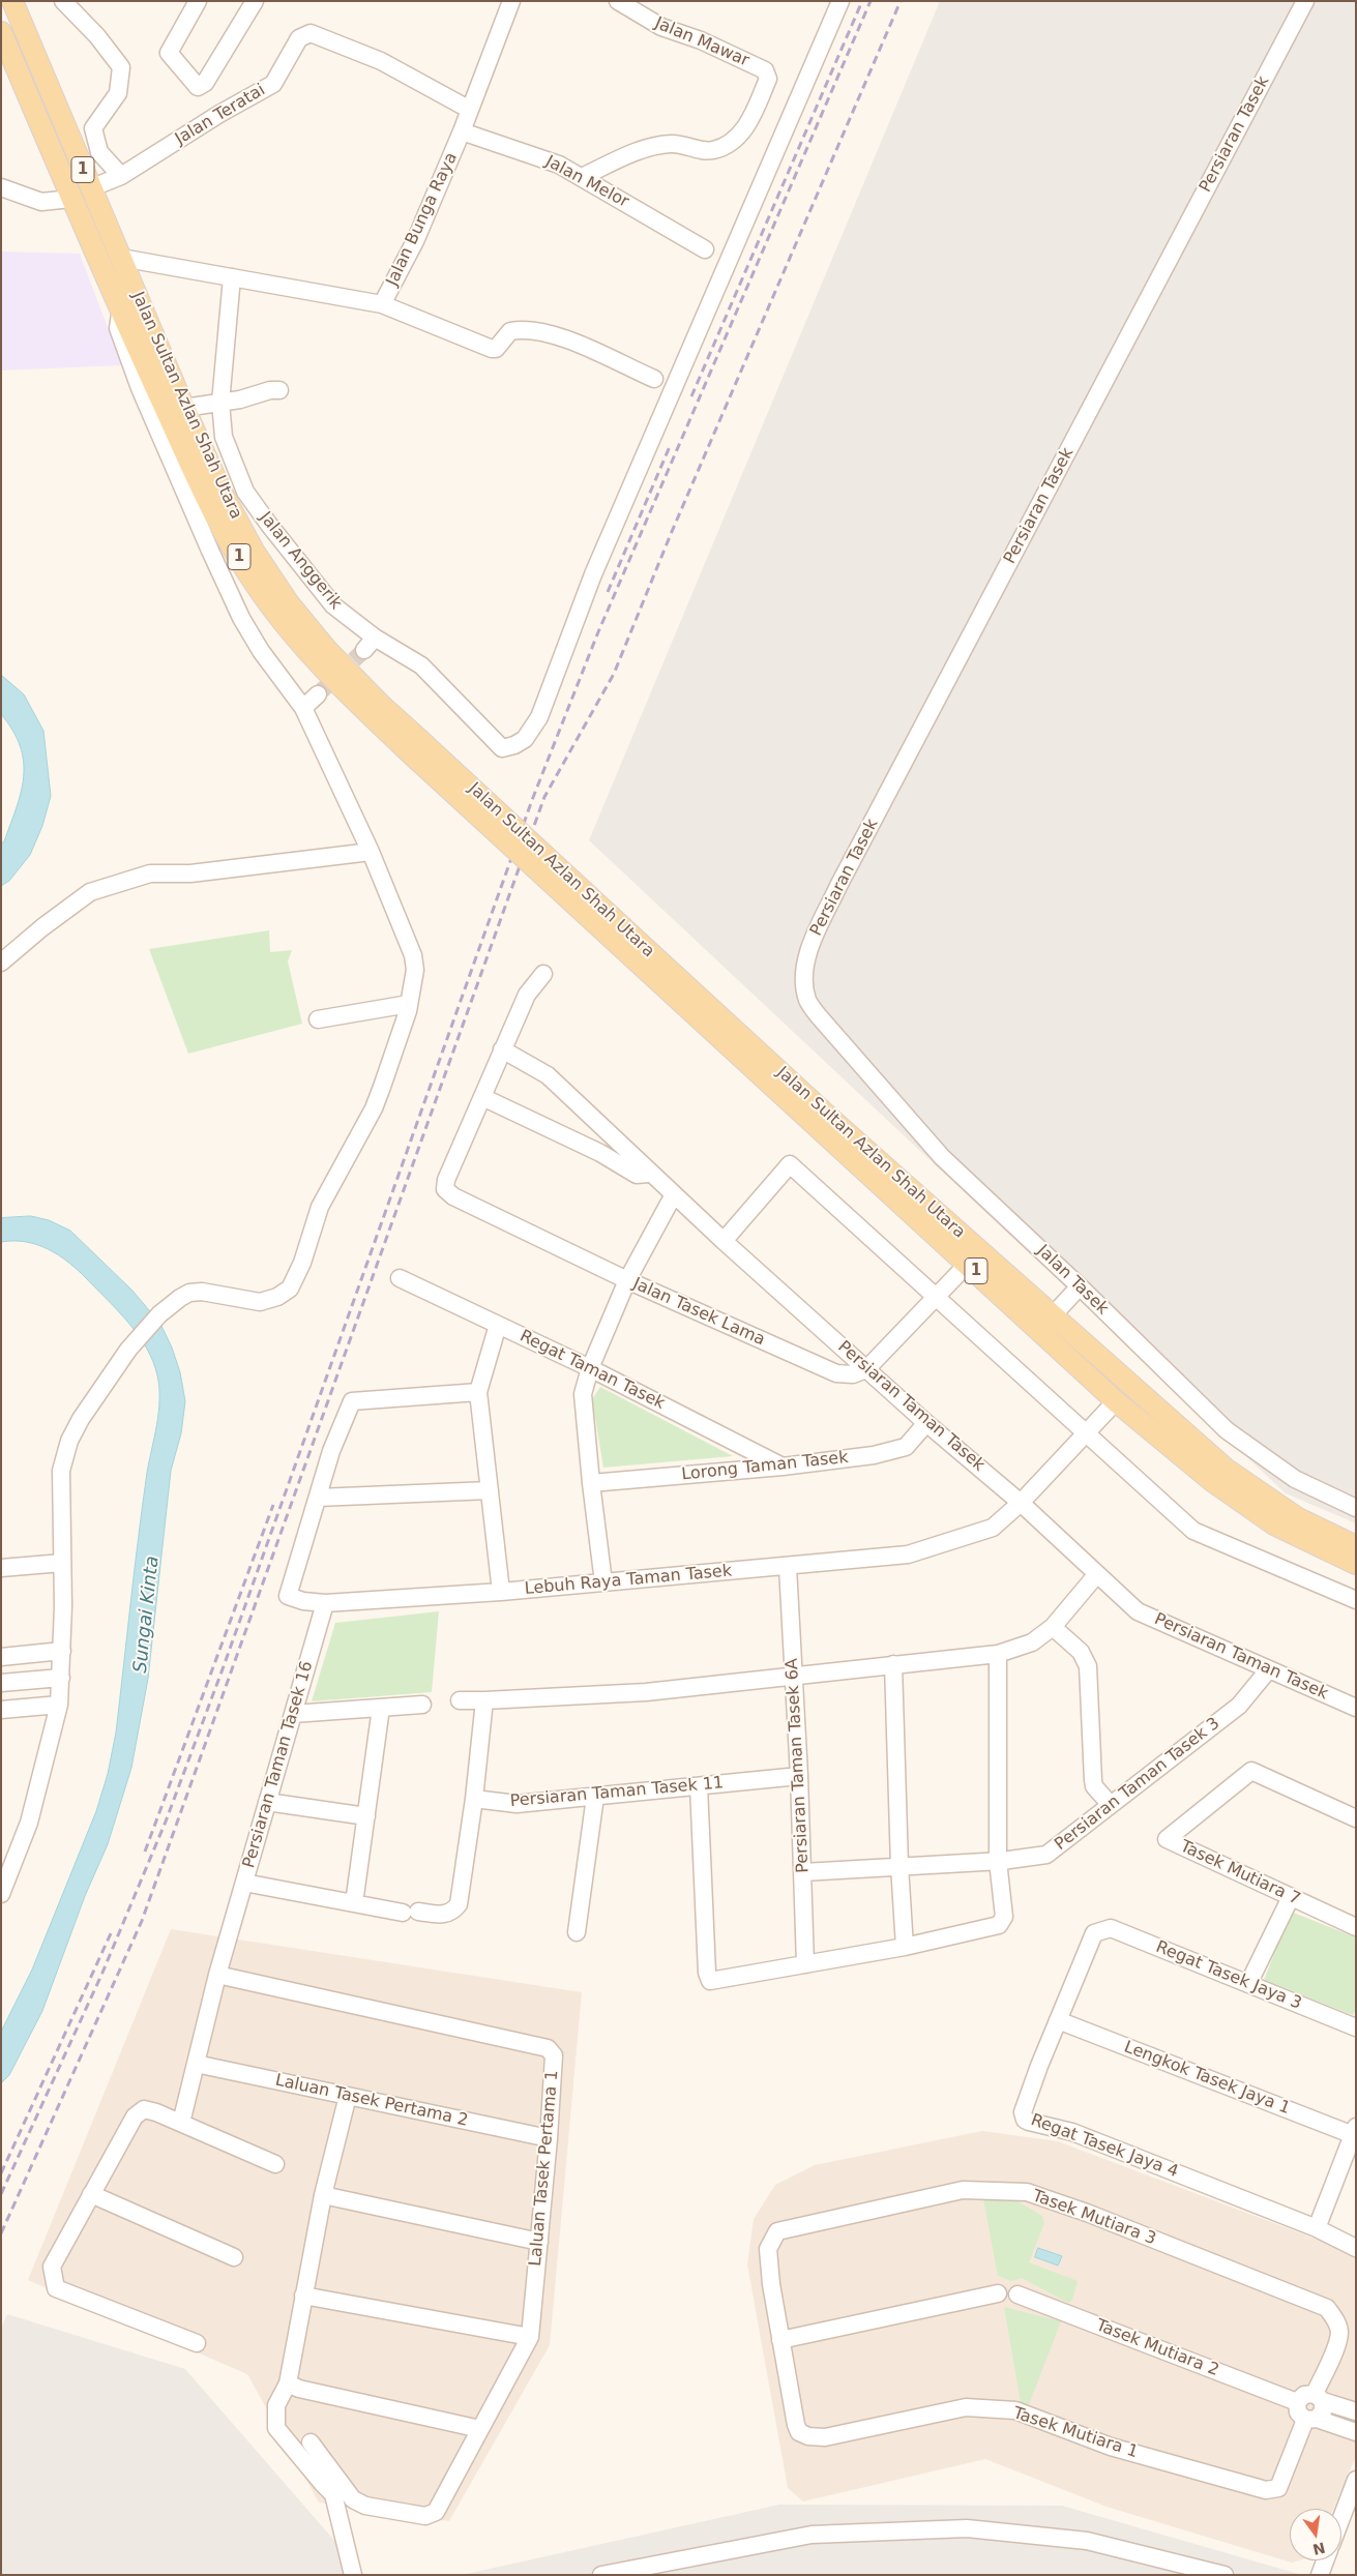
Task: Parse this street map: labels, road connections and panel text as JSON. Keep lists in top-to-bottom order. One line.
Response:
{"streets":{"main road":["1","Jalan Sultan Azlan Shah Utara"],"street":["Jalan Mawar","Jalan Teratai","Persiaran Tasek","Jalan Melor","Jalan Bunga Raya","Jalan Anggerik","Jalan Tasek","Jalan Tasek Lama","Regat Taman Tasek","Persiaran Taman Tasek","Lorong Taman Tasek","Lebuh Raya Taman Tasek","Persiaran Taman Tasek 16","Persiaran Taman Tasek 6A","Persiaran Taman Tasek 3","Persiaran Taman Tasek 11","Tasek Mutiara 7","Regat Tasek Jaya 3","Lengkok Tasek Jaya 1","Laluan Tasek Pertama 2","Regat Tasek Jaya 4","Laluan Tasek Pertama 1","Tasek Mutiara 3","Tasek Mutiara 2","Tasek Mutiara 1"]},"crossings":[["Jalan Mawar","Jalan Melor"],["Jalan Teratai","Jalan Bunga Raya"],["Jalan Teratai","Jalan Sultan Azlan Shah Utara"],["Persiaran Tasek","Jalan Tasek"],["Jalan Melor","Jalan Bunga Raya"],["Jalan Bunga Raya","Jalan Sultan Azlan Shah Utara"],["Jalan Bunga Raya","Jalan Anggerik"],["Jalan Sultan Azlan Shah Utara","Lebuh Raya Taman Tasek"],["Jalan Tasek Lama","Persiaran Taman Tasek"],["Regat Taman Tasek","Lorong Taman Tasek"],["Persiaran Taman Tasek","Lorong Taman Tasek"],["Persiaran Taman Tasek","Lebuh Raya Taman Tasek"],["Persiaran Taman Tasek","Persiaran Taman Tasek 3"],["Lebuh Raya Taman Tasek","Persiaran Taman Tasek 16"],["Lebuh Raya Taman Tasek","Persiaran Taman Tasek 6A"],["Persiaran Taman Tasek 16","Laluan Tasek Pertama 2"],["Persiaran Taman Tasek 16","Laluan Tasek Pertama 1"],["Persiaran Taman Tasek 6A","Persiaran Taman Tasek 3"],["Persiaran Taman Tasek 6A","Persiaran Taman Tasek 11"],["Regat Tasek Jaya 3","Regat Tasek Jaya 4"],["Lengkok Tasek Jaya 1","Regat Tasek Jaya 4"],["Laluan Tasek Pertama 2","Laluan Tasek Pertama 1"],["Tasek Mutiara 3","Tasek Mutiara 2"],["Tasek Mutiara 3","Tasek Mutiara 1"],["Tasek Mutiara 2","Tasek Mutiara 1"]],"water":["Sungai Kinta"],"north":"bottom"}
